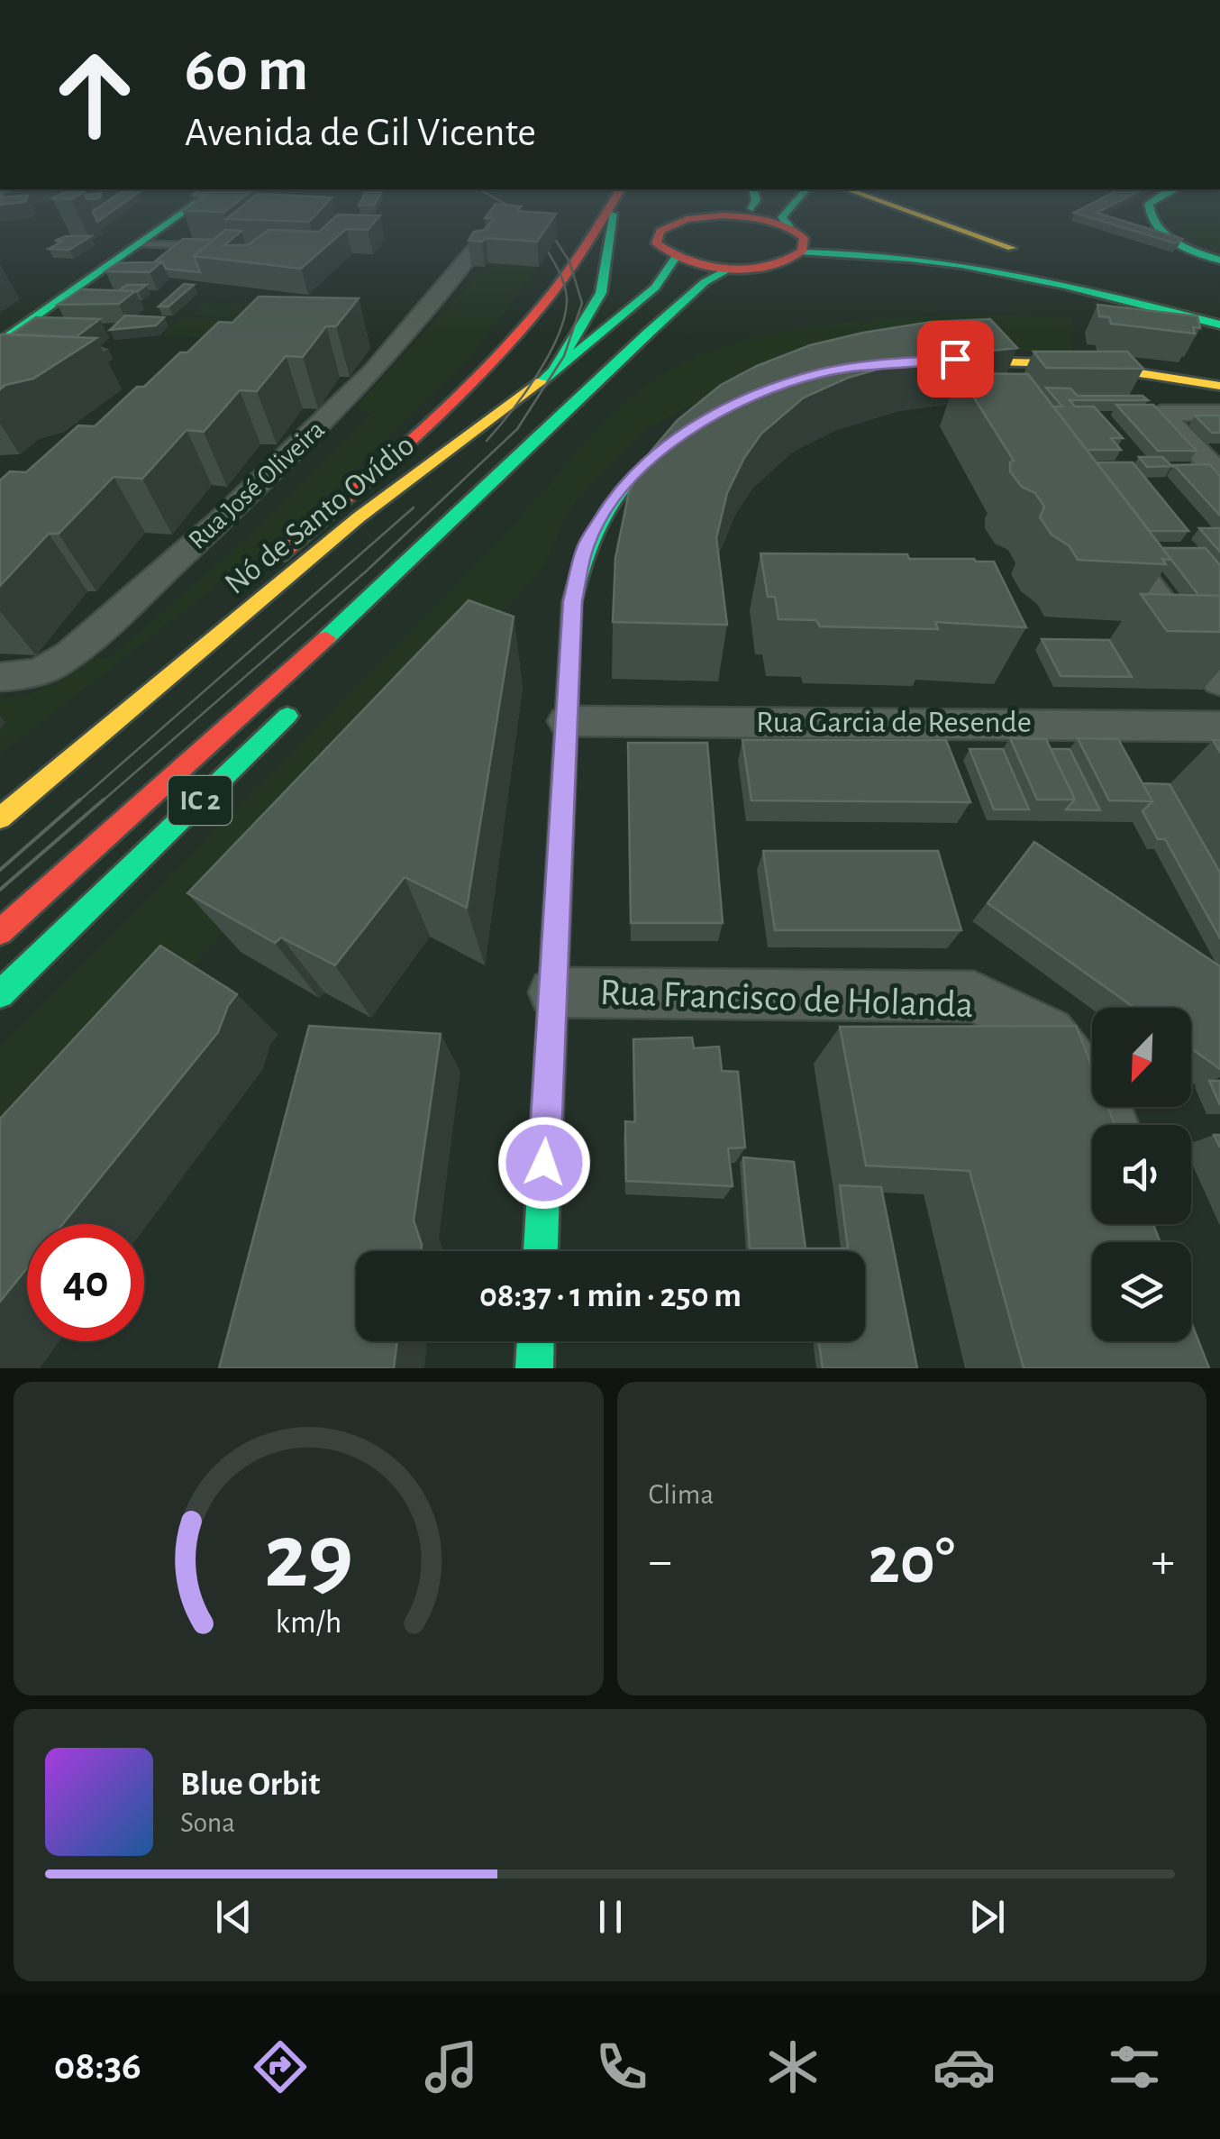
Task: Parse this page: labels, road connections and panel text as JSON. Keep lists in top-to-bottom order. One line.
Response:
{"streets":{"main road":["Nó de Santo Ovídio","IC 2"],"street":["Rua José Oliveira","Rua Garcia de Resende","Rua Francisco de Holanda"]},"north":"bottom left","page":{"turn":["60 m","Avenida de Gil Vicente"],"limit":"40","trip":"08:37 · 1 min · 250 m","tile":"Clima","heat":["−","20°","+"],"song":["Blue Orbit","Sona"],"tabs":"08:36","gauge":["29","km/h"]}}
